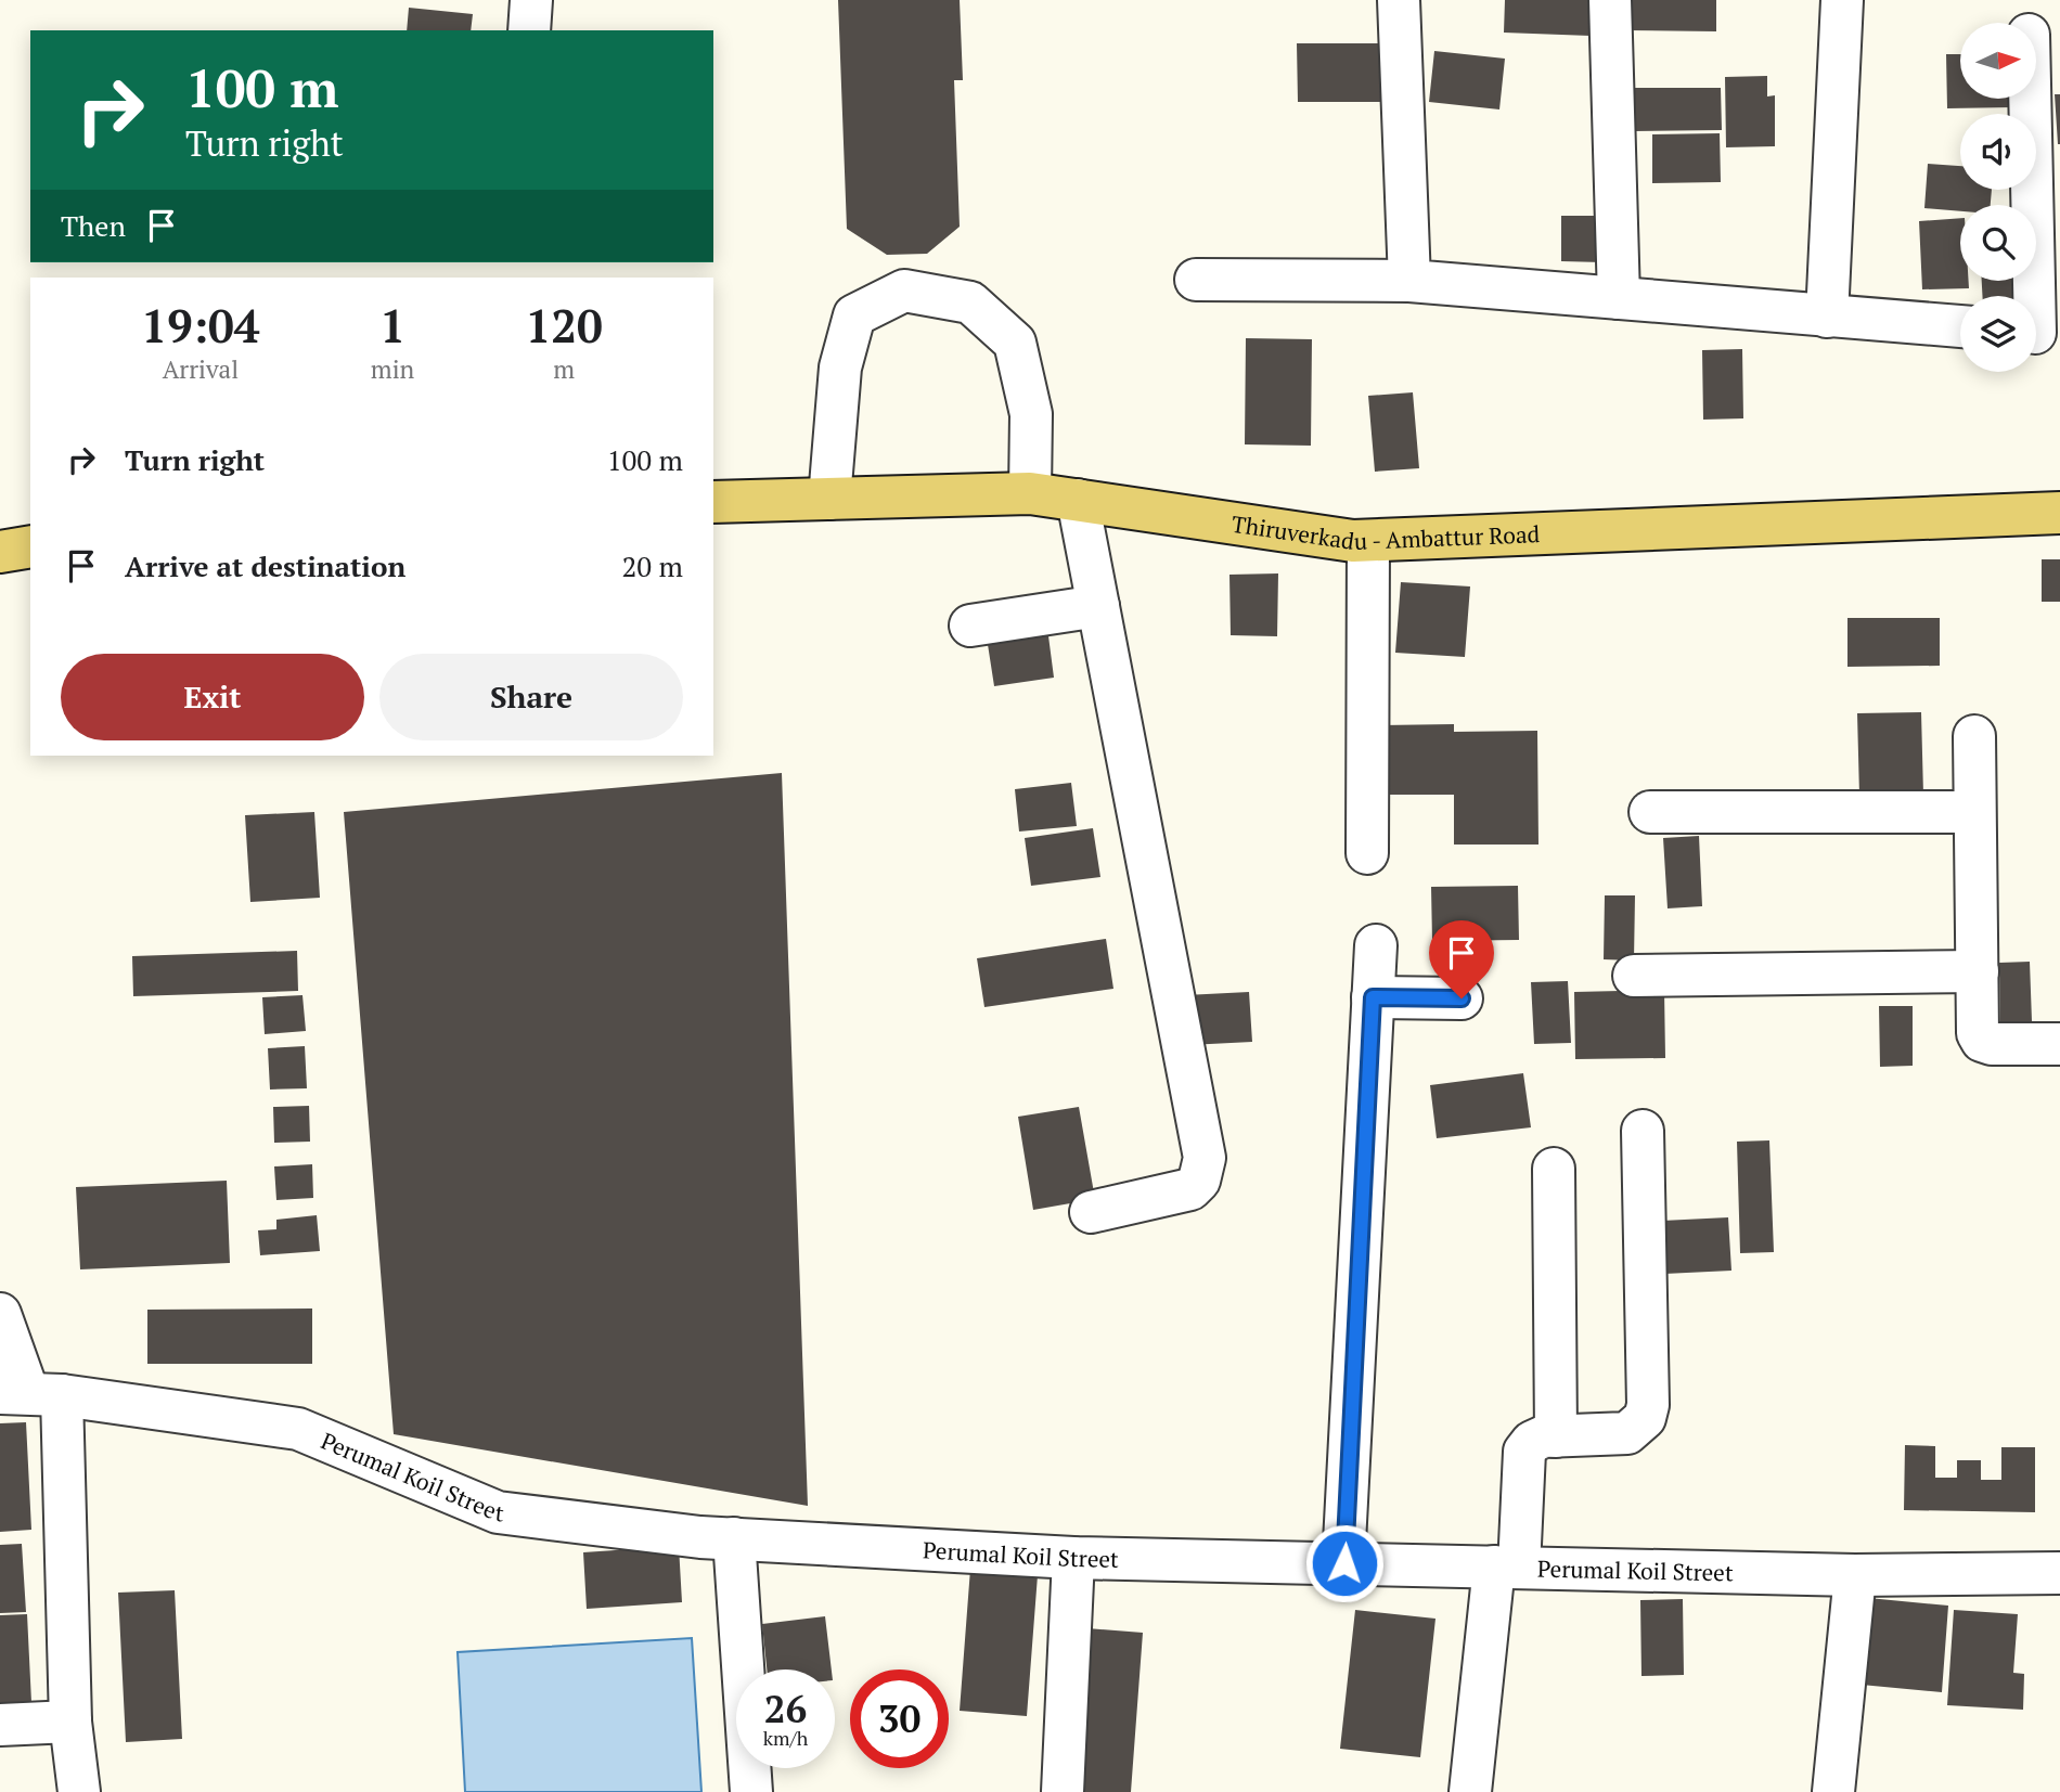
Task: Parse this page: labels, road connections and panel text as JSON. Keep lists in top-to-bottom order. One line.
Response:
{"streets":{"main road":["Thiruverkadu - Ambattur Road"],"street":["Perumal Koil Street"]},"north":"right","page":{"turn":["100 m","Turn right"],"then":"Then","eta":["19:04","Arrival","1","min","120","m"],"list":[{"name":"Turn right","value":"100 m"},{"name":"Arrive at destination","value":"20 m"}],"buttons":["Exit","Share"],"speed":"26 km/h","limit":"30"}}
